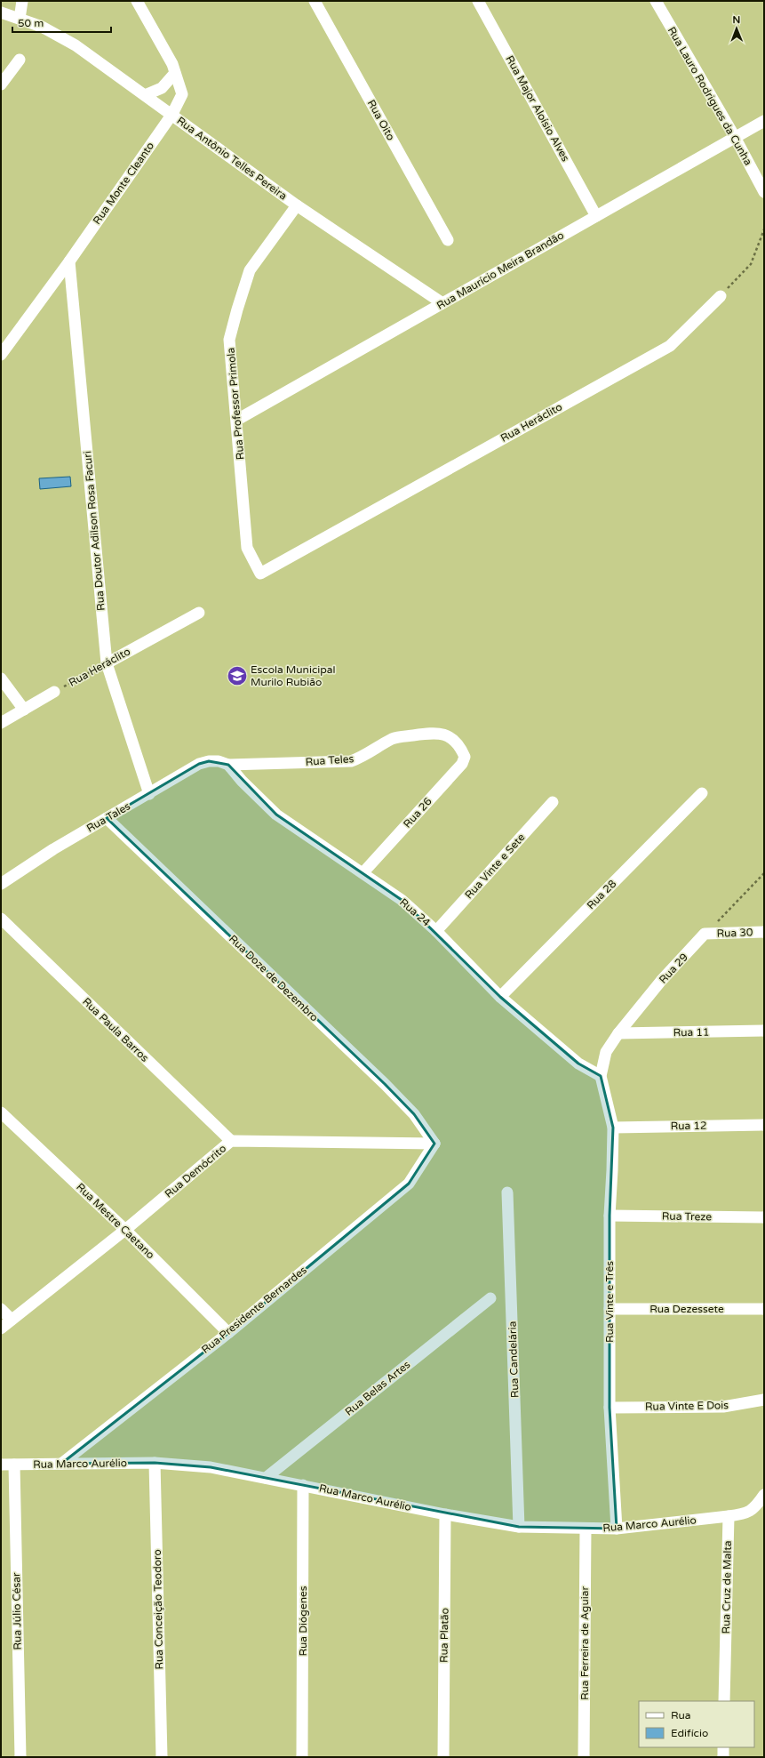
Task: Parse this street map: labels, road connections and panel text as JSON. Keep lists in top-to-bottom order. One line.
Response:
{"streets":{"street":["Rua Lauro Rodrigues da Cunha","Rua Major Aloísio Alves","Rua Oito","Rua Antônio Telles Pereira","Rua Monte Cleanto","Rua Maurício Meira Brandão","Rua Professor Primola","Rua Heráclito","Rua Doutor Adilson Rosa Facuri","Rua Teles","Rua 26","Rua Tales","Rua Vinte e Sete","Rua 28","Rua 24","Rua 30","Rua 29","Rua Doze de Dezembro","Rua Paula Barros","Rua 11","Rua 12","Rua Demócrito","Rua Treze","Rua Mestre Caetano","Rua Vinte e Três","Rua Dezessete","Rua Presidente Bernardes","Rua Candelária","Rua Belas Artes","Rua Vinte E Dois","Rua Marco Aurélio","Rua Cruz de Malta","Rua Conceição Teodoro","Rua Júlio César","Rua Diógenes","Rua Platão","Rua Ferreira de Aguiar"]},"crossings":[["Rua Lauro Rodrigues da Cunha","Rua Maurício Meira Brandão"],["Rua Major Aloísio Alves","Rua Maurício Meira Brandão"],["Rua Antônio Telles Pereira","Rua Monte Cleanto"],["Rua Antônio Telles Pereira","Rua Maurício Meira Brandão"],["Rua Antônio Telles Pereira","Rua Professor Primola"],["Rua Monte Cleanto","Rua Doutor Adilson Rosa Facuri"],["Rua Maurício Meira Brandão","Rua Professor Primola"],["Rua Professor Primola","Rua Heráclito"],["Rua Heráclito","Rua Doutor Adilson Rosa Facuri"],["Rua Doutor Adilson Rosa Facuri","Rua Tales"],["Rua Teles","Rua 26"],["Rua Teles","Rua Tales"],["Rua Teles","Rua 24"],["Rua 26","Rua 24"],["Rua Tales","Rua 24"],["Rua Tales","Rua Doze de Dezembro"],["Rua Vinte e Sete","Rua 24"],["Rua 28","Rua 24"],["Rua 24","Rua 29"],["Rua 24","Rua Vinte e Três"],["Rua 30","Rua 29"],["Rua 29","Rua 11"],["Rua 29","Rua Vinte e Três"],["Rua Doze de Dezembro","Rua Demócrito"],["Rua Doze de Dezembro","Rua Presidente Bernardes"],["Rua Paula Barros","Rua Demócrito"],["Rua 12","Rua Vinte e Três"],["Rua Demócrito","Rua Mestre Caetano"],["Rua Demócrito","Rua Presidente Bernardes"],["Rua Treze","Rua Vinte e Três"],["Rua Mestre Caetano","Rua Presidente Bernardes"],["Rua Vinte e Três","Rua Dezessete"],["Rua Vinte e Três","Rua Vinte E Dois"],["Rua Vinte e Três","Rua Marco Aurélio"],["Rua Presidente Bernardes","Rua Marco Aurélio"],["Rua Candelária","Rua Marco Aurélio"],["Rua Belas Artes","Rua Marco Aurélio"],["Rua Marco Aurélio","Rua Cruz de Malta"],["Rua Marco Aurélio","Rua Conceição Teodoro"],["Rua Marco Aurélio","Rua Júlio César"],["Rua Marco Aurélio","Rua Diógenes"],["Rua Marco Aurélio","Rua Platão"],["Rua Marco Aurélio","Rua Ferreira de Aguiar"]],"places":{"school or university":["Escola Municipal Murilo Rubião"]},"legend":["Rua","Edifício"],"scale_bar":"50 m","north":"top"}
